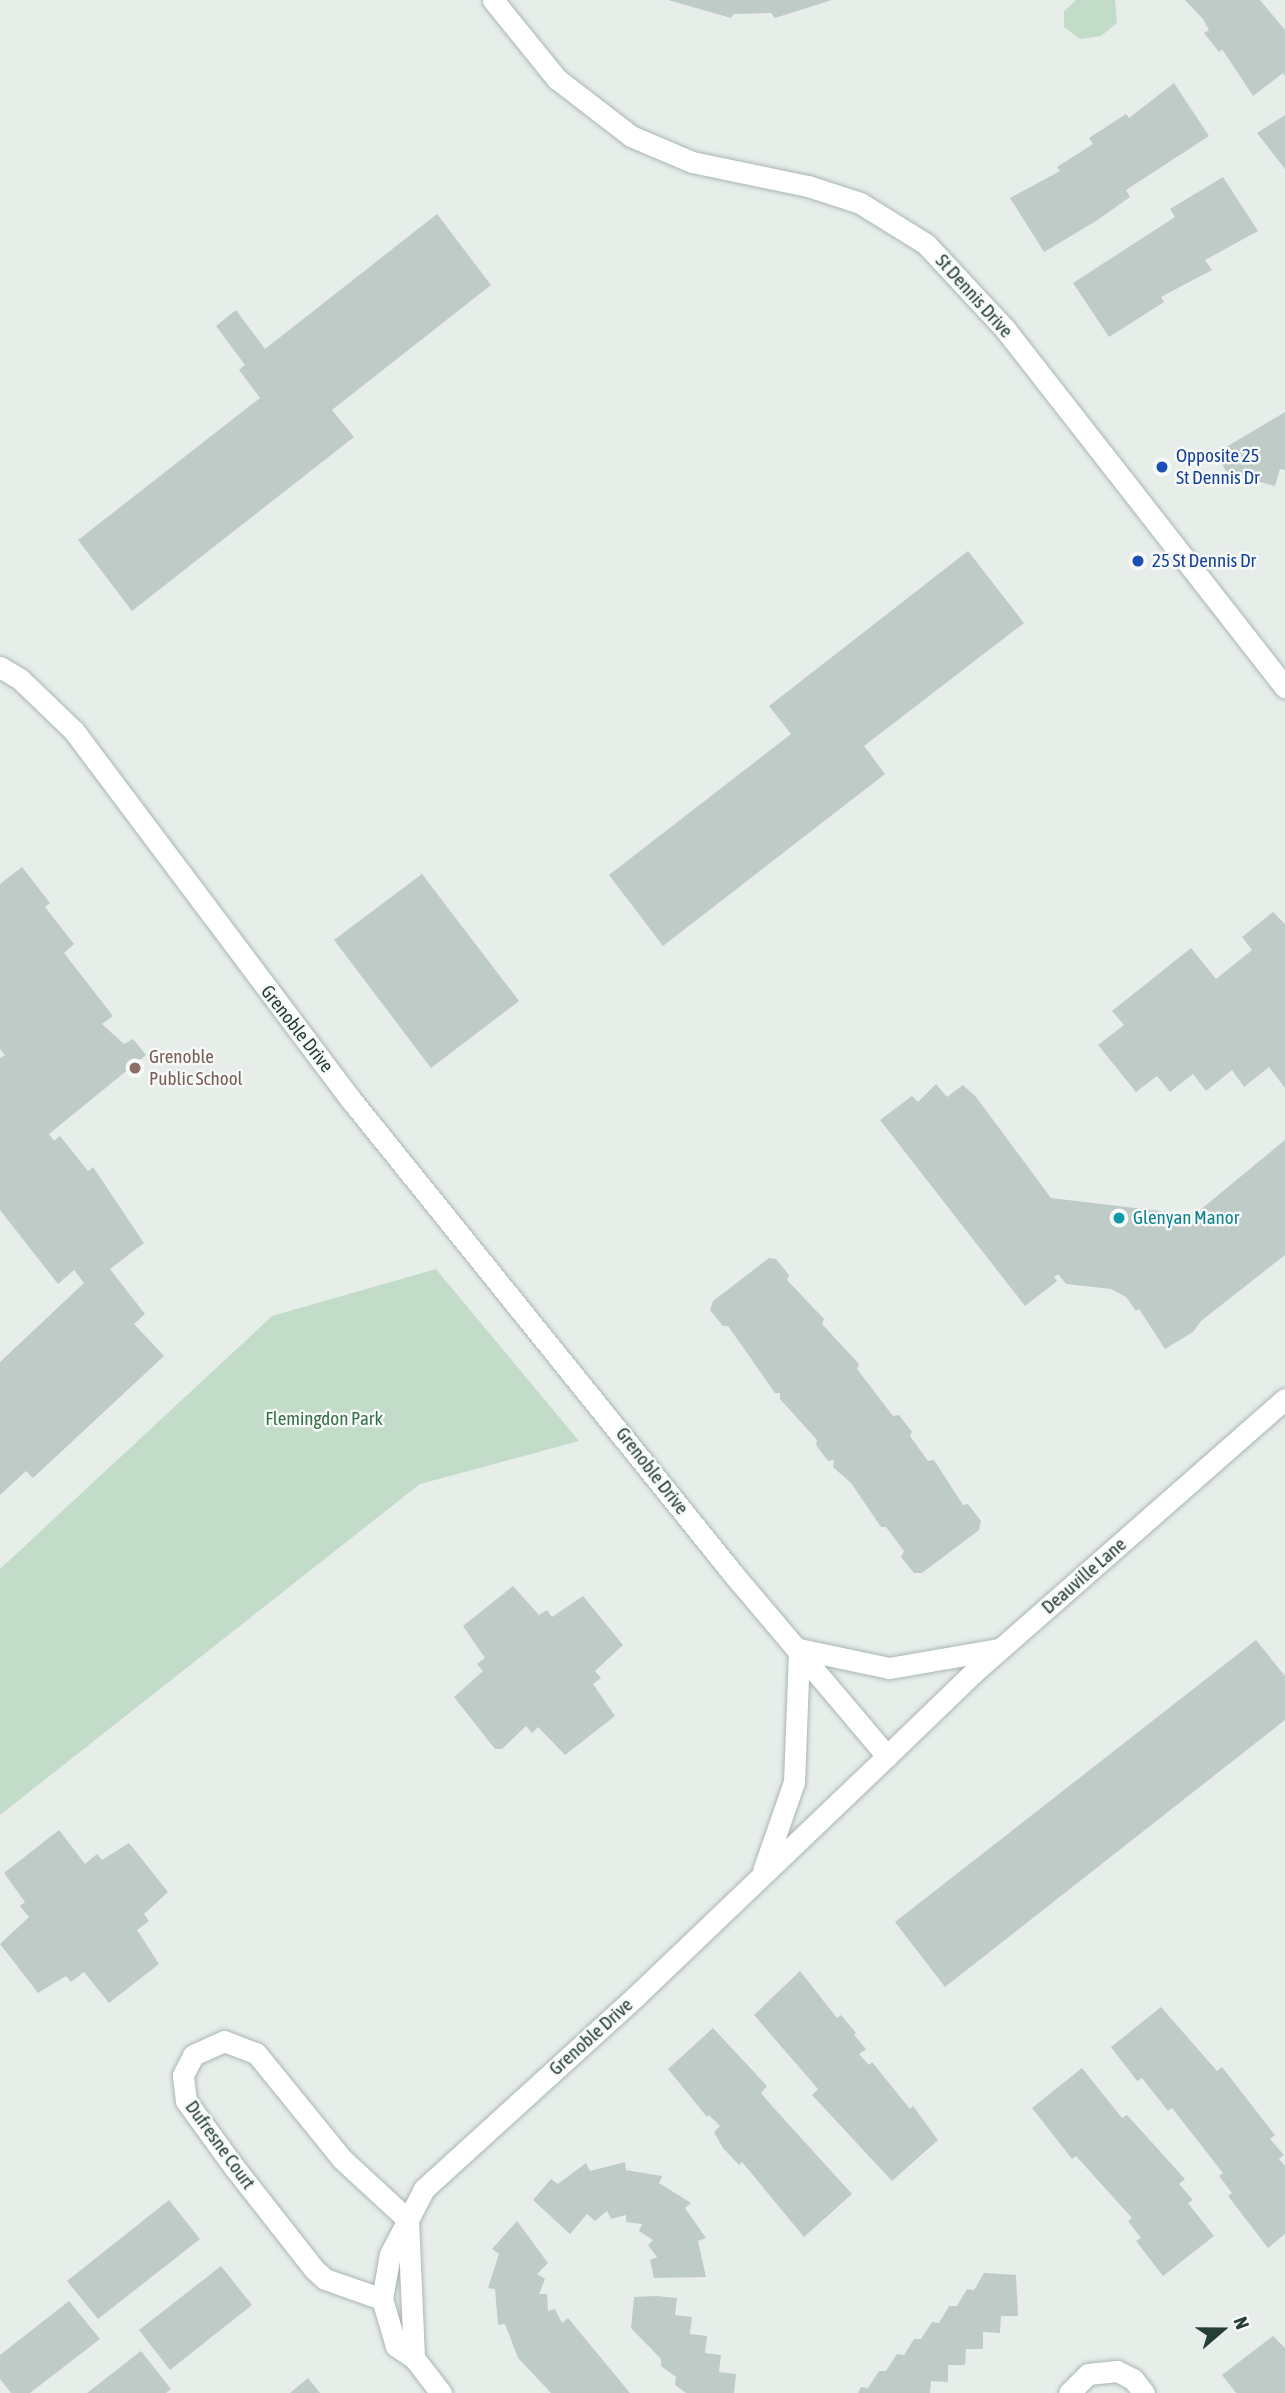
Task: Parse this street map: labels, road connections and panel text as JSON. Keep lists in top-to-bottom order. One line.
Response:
{"streets":{"street":["St Dennis Drive","Grenoble Drive","Deauville Lane","Dufresne Court"]},"crossings":[["Grenoble Drive","Deauville Lane"],["Grenoble Drive","Dufresne Court"]],"parks":["Flemingdon Park"],"places":["Opposite 25 St Dennis Dr","25 St Dennis Dr","Grenoble Public School","Glenyan Manor"],"north":"right"}
